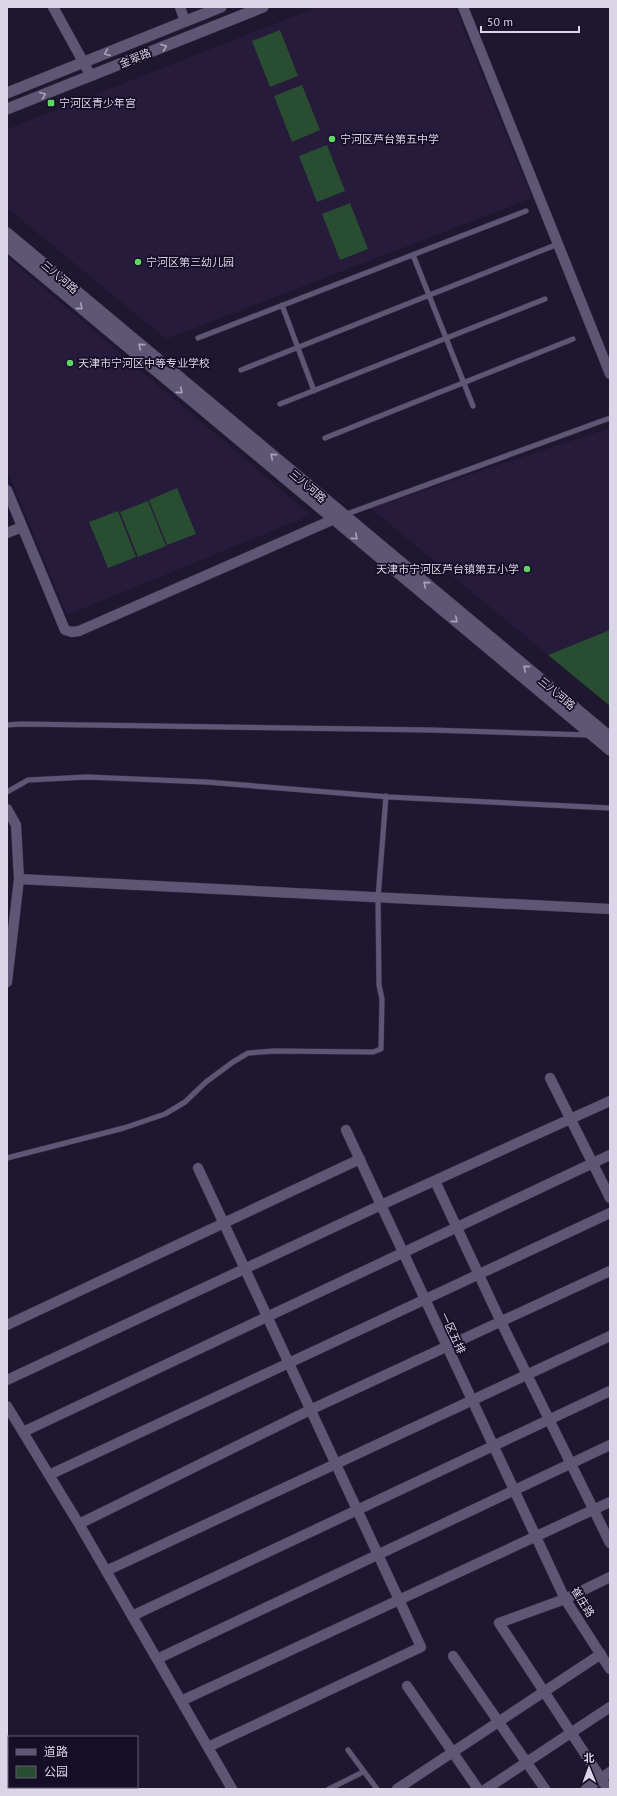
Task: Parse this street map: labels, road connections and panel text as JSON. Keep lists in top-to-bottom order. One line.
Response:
{"streets":{"street":["金翠路","三八河路","一区五排","崔庄路"]},"crossings":[["一区五排","崔庄路"]],"places":{"transit":["宁河区青少年宫"],"other":["宁河区芦台第五中学","宁河区第三幼儿园","天津市宁河区中等专业学校","天津市宁河区芦台镇第五小学"]},"legend":["道路","公园"],"scale_bar":"50 m","north":"top"}
